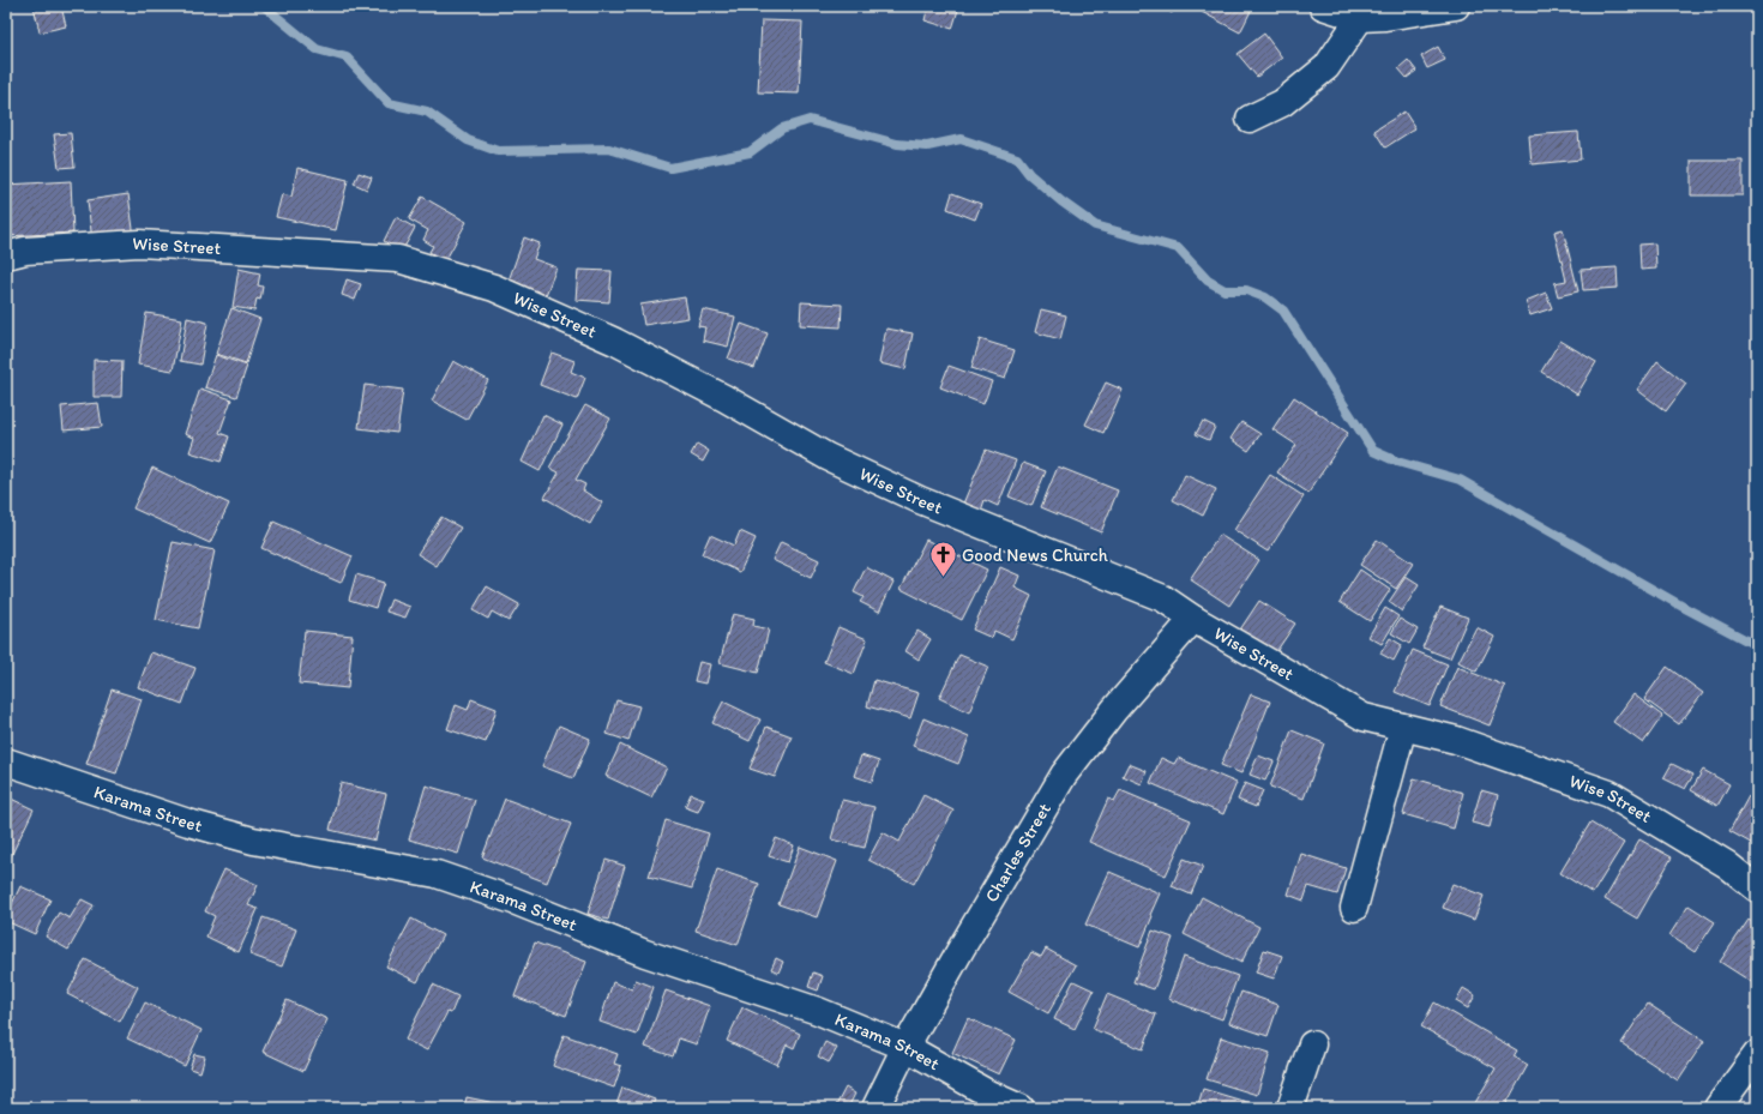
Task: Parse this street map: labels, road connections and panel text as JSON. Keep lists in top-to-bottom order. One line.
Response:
{"streets":{"street":["Wise Street","Karama Street","Charles Street"]},"crossings":[["Wise Street","Charles Street"],["Karama Street","Charles Street"]],"places":{"church":["Good News Church"]}}
